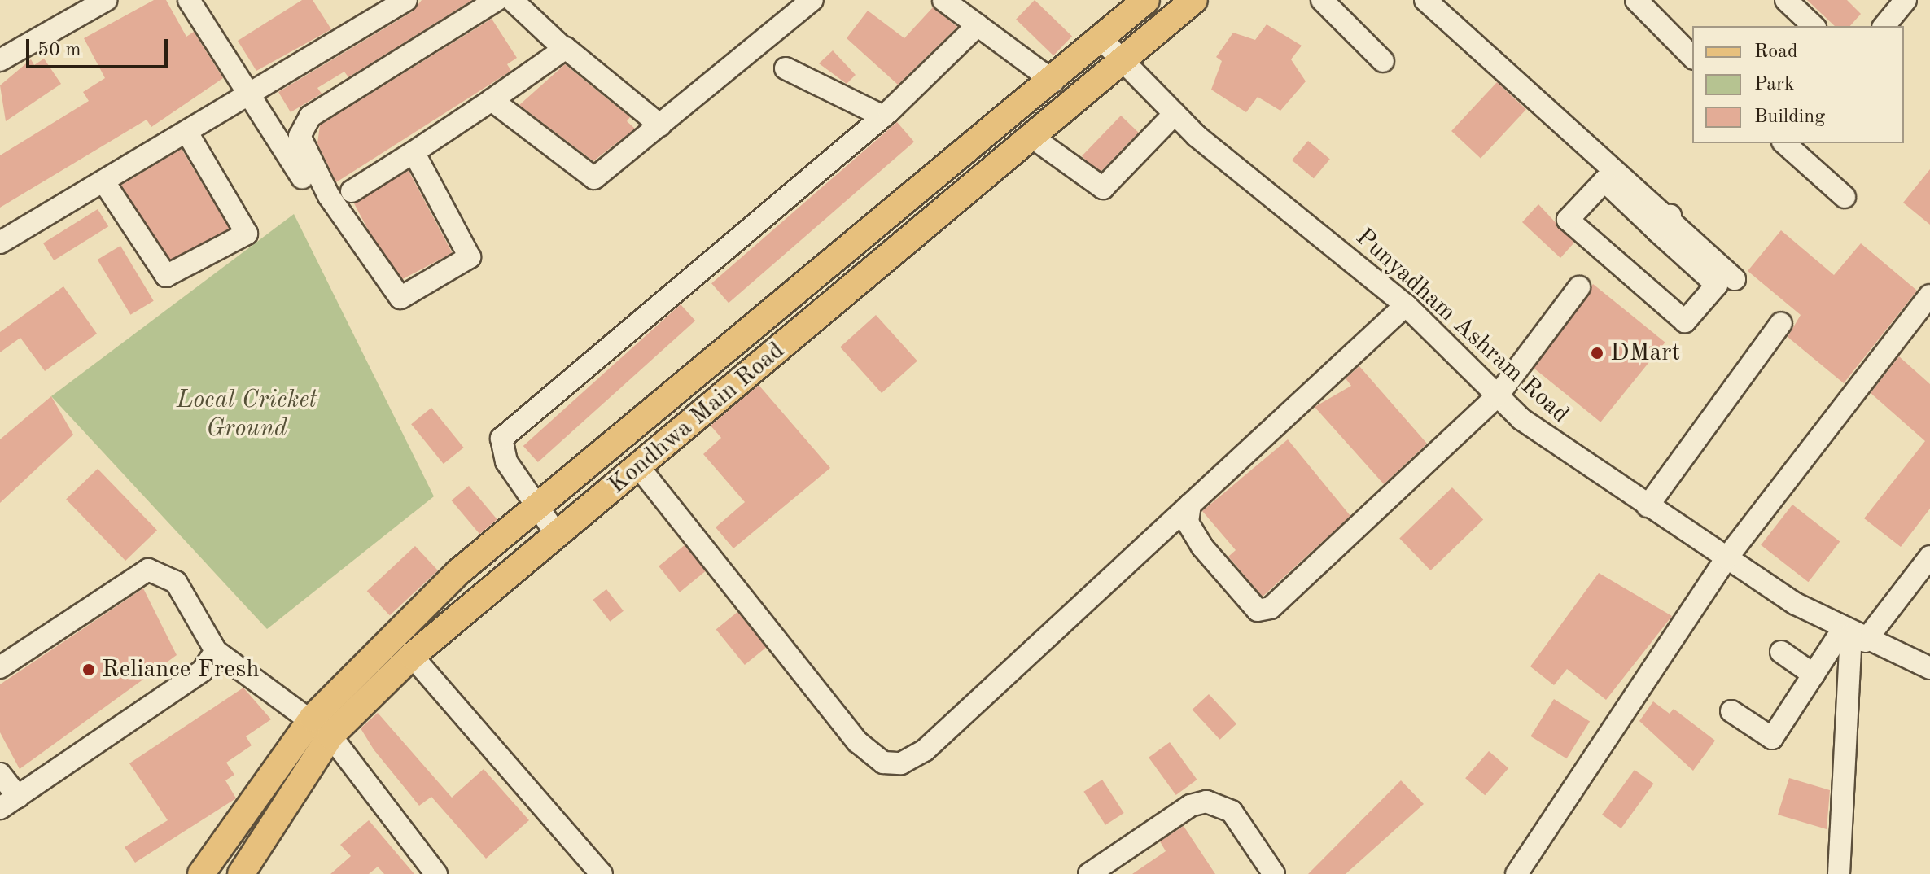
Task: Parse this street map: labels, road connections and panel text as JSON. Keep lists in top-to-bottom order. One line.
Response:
{"streets":{"main road":["Kondhwa Main Road"],"street":["Punyadham Ashram Road"]},"crossings":[["Punyadham Ashram Road","Kondhwa Main Road"]],"parks":["Local Cricket Ground"],"places":["DMart","Reliance Fresh"],"legend":["Road","Park","Building"],"scale_bar":"50 m"}
